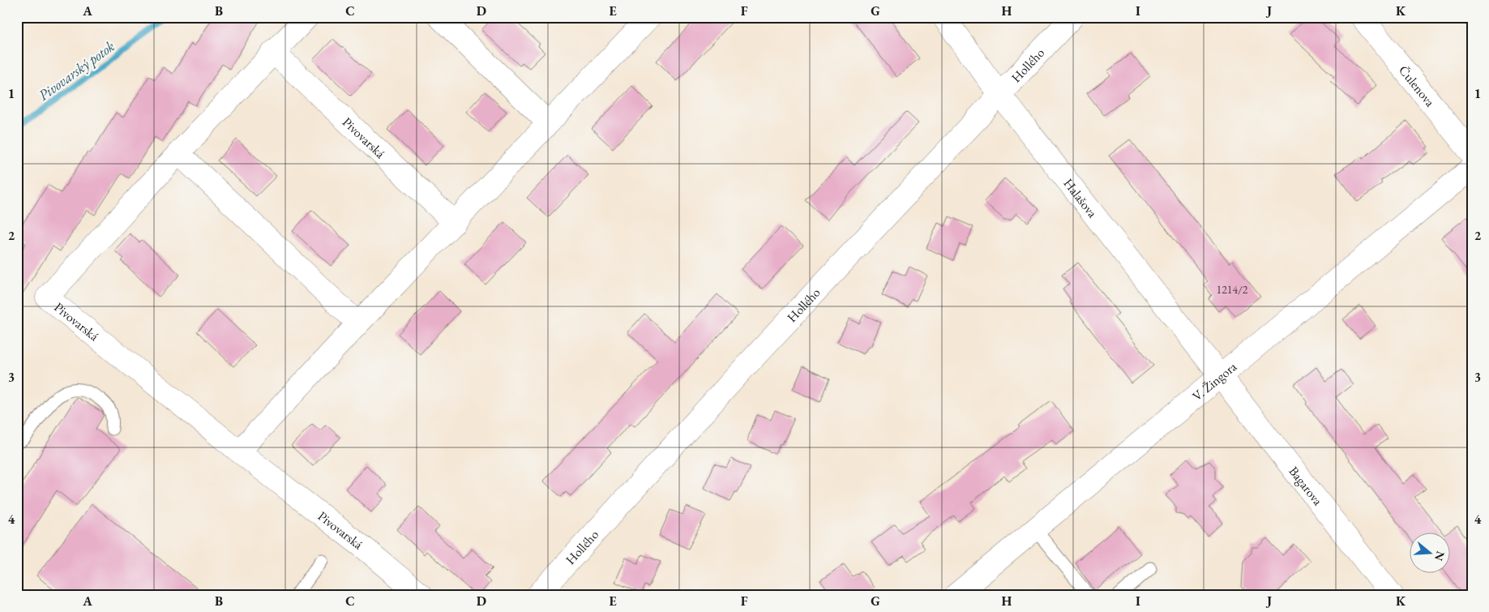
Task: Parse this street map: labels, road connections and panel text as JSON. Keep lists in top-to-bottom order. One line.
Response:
{"streets":{"street":["Hollého","Čulenova","Pivovarská","Halašova","V. Žingora","Bagarova"]},"crossings":[["Hollého","Halašova"],["Halašova","V. Žingora"],["Halašova","Bagarova"],["V. Žingora","Bagarova"]],"water":["Pivovarský potok"],"house_numbers":["1214/2"],"north":"right","grid":{"columns":["A","B","C","D","E","F","G","H","I","J","K"],"rows":["1","2","3","4"]}}
